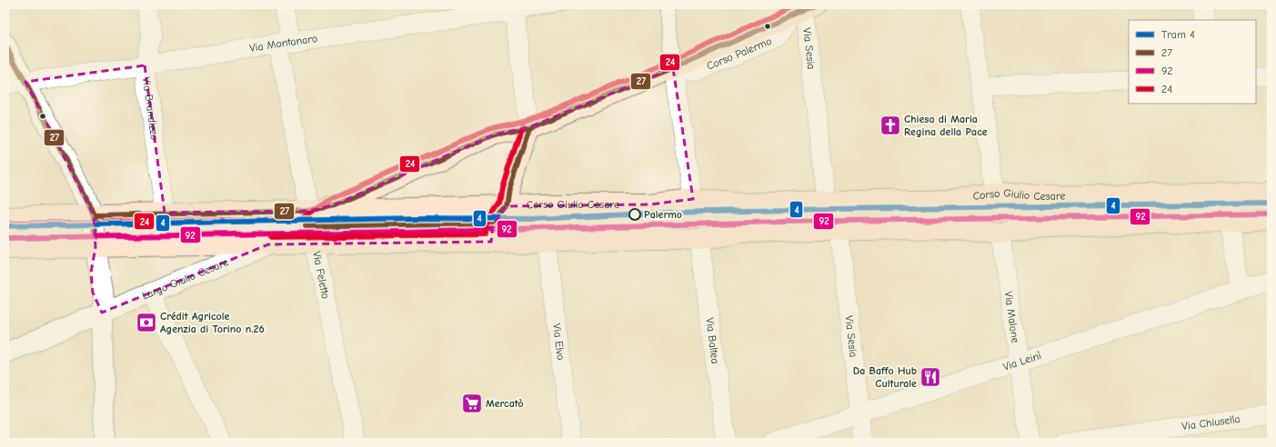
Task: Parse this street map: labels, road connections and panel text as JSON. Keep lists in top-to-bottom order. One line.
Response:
{"streets":{"main road":["Corso Palermo","Corso Giulio Cesare","Largo Giulio Cesare"],"street":["Via Montanaro","Via Sesia","Via Brandizzo","Via Feletto","Via Malone","Via Baltea","Via Elvo","Via Leinì","Via Chiusella"]},"crossings":[["Via Montanaro","Via Brandizzo"],["Via Montanaro","Via Feletto"],["Via Sesia","Corso Palermo"],["Via Sesia","Corso Giulio Cesare"],["Via Sesia","Via Leinì"],["Via Feletto","Largo Giulio Cesare"],["Largo Giulio Cesare","Via Elvo"],["Via Malone","Via Leinì"]],"places":{"church":["Chiesa di Maria Regina della Pace"],"other":["Palermo"],"bank":["Crédit Agricole Agenzia di Torino n.26"],"restaurant":["Da Baffo Hub Culturale"],"supermarket":["Mercatò"]},"lines":["transit line 27","transit line 24","tram line 4","transit line 92"],"legend":["Tram 4","27","92","24"]}
